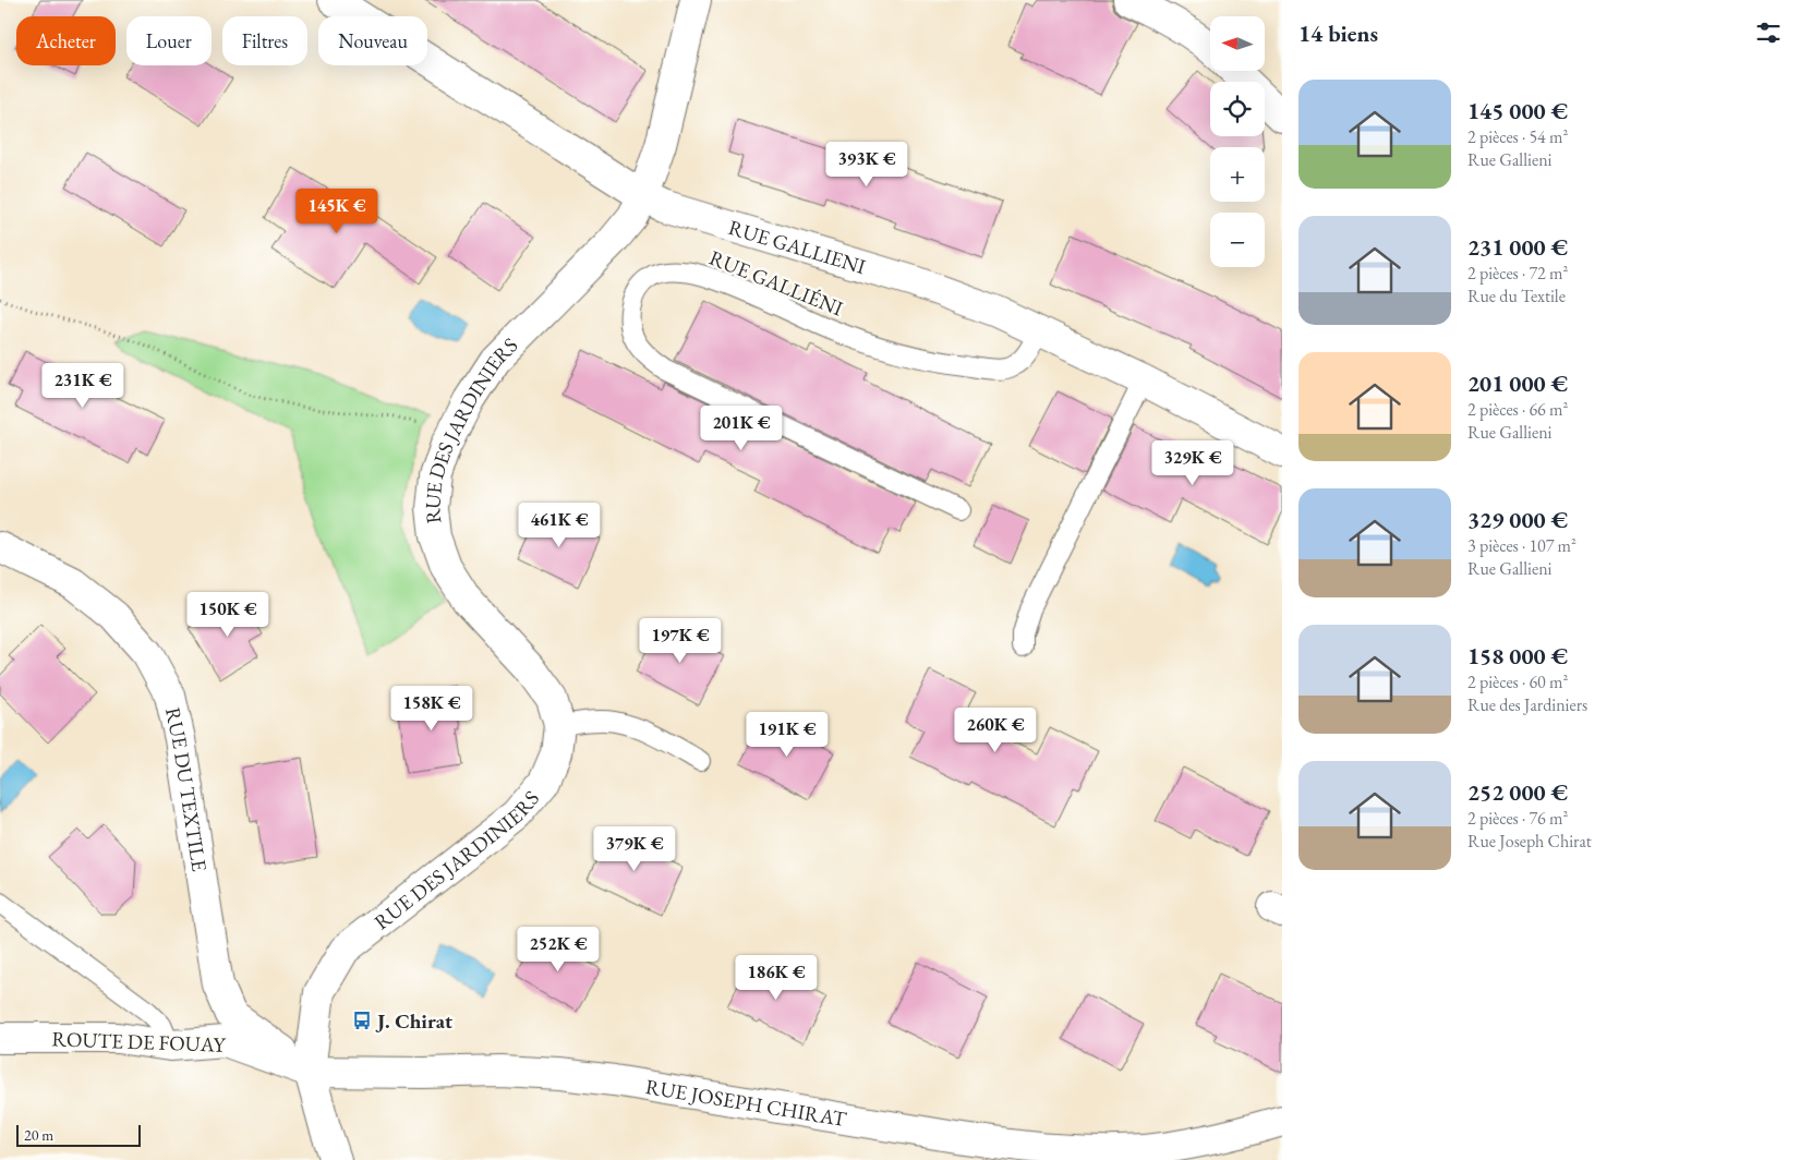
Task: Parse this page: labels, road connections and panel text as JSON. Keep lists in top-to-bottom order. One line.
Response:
{"streets":{"street":["RUE GALLIENI","RUE DES JARDINIERS","RUE DU TEXTILE","ROUTE DE FOUAY","RUE JOSEPH CHIRAT"],"lane":["RUE GALLIÉNI"]},"crossings":[["RUE GALLIENI","RUE GALLIÉNI"],["RUE GALLIENI","RUE DES JARDINIERS"],["RUE DES JARDINIERS","RUE DU TEXTILE"],["RUE DES JARDINIERS","ROUTE DE FOUAY"],["RUE DES JARDINIERS","RUE JOSEPH CHIRAT"],["RUE DU TEXTILE","ROUTE DE FOUAY"],["RUE DU TEXTILE","RUE JOSEPH CHIRAT"],["ROUTE DE FOUAY","RUE JOSEPH CHIRAT"]],"places":{"bus stop":["J. Chirat"]},"scale_bar":"20 m","north":"left","page":{"heading":"14 biens","map_buttons":["+","−"],"chip":["Acheter","Louer","Filtres","Nouveau"],"list":[{"name":"145 000 €","note":"2 pièces · 54 m² · Rue Gallieni"},{"name":"231 000 €","note":"2 pièces · 72 m² · Rue du Textile"},{"name":"201 000 €","note":"2 pièces · 66 m² · Rue Gallieni"},{"name":"329 000 €","note":"3 pièces · 107 m² · Rue Gallieni"},{"name":"158 000 €","note":"2 pièces · 60 m² · Rue des Jardiniers"},{"name":"252 000 €","note":"2 pièces · 76 m² · Rue Joseph Chirat"}],"price":["393K €","145K €","231K €","201K €","329K €","461K €","150K €","197K €","158K €","260K €","191K €","379K €","252K €","186K €"],"scale":"20 m"}}
